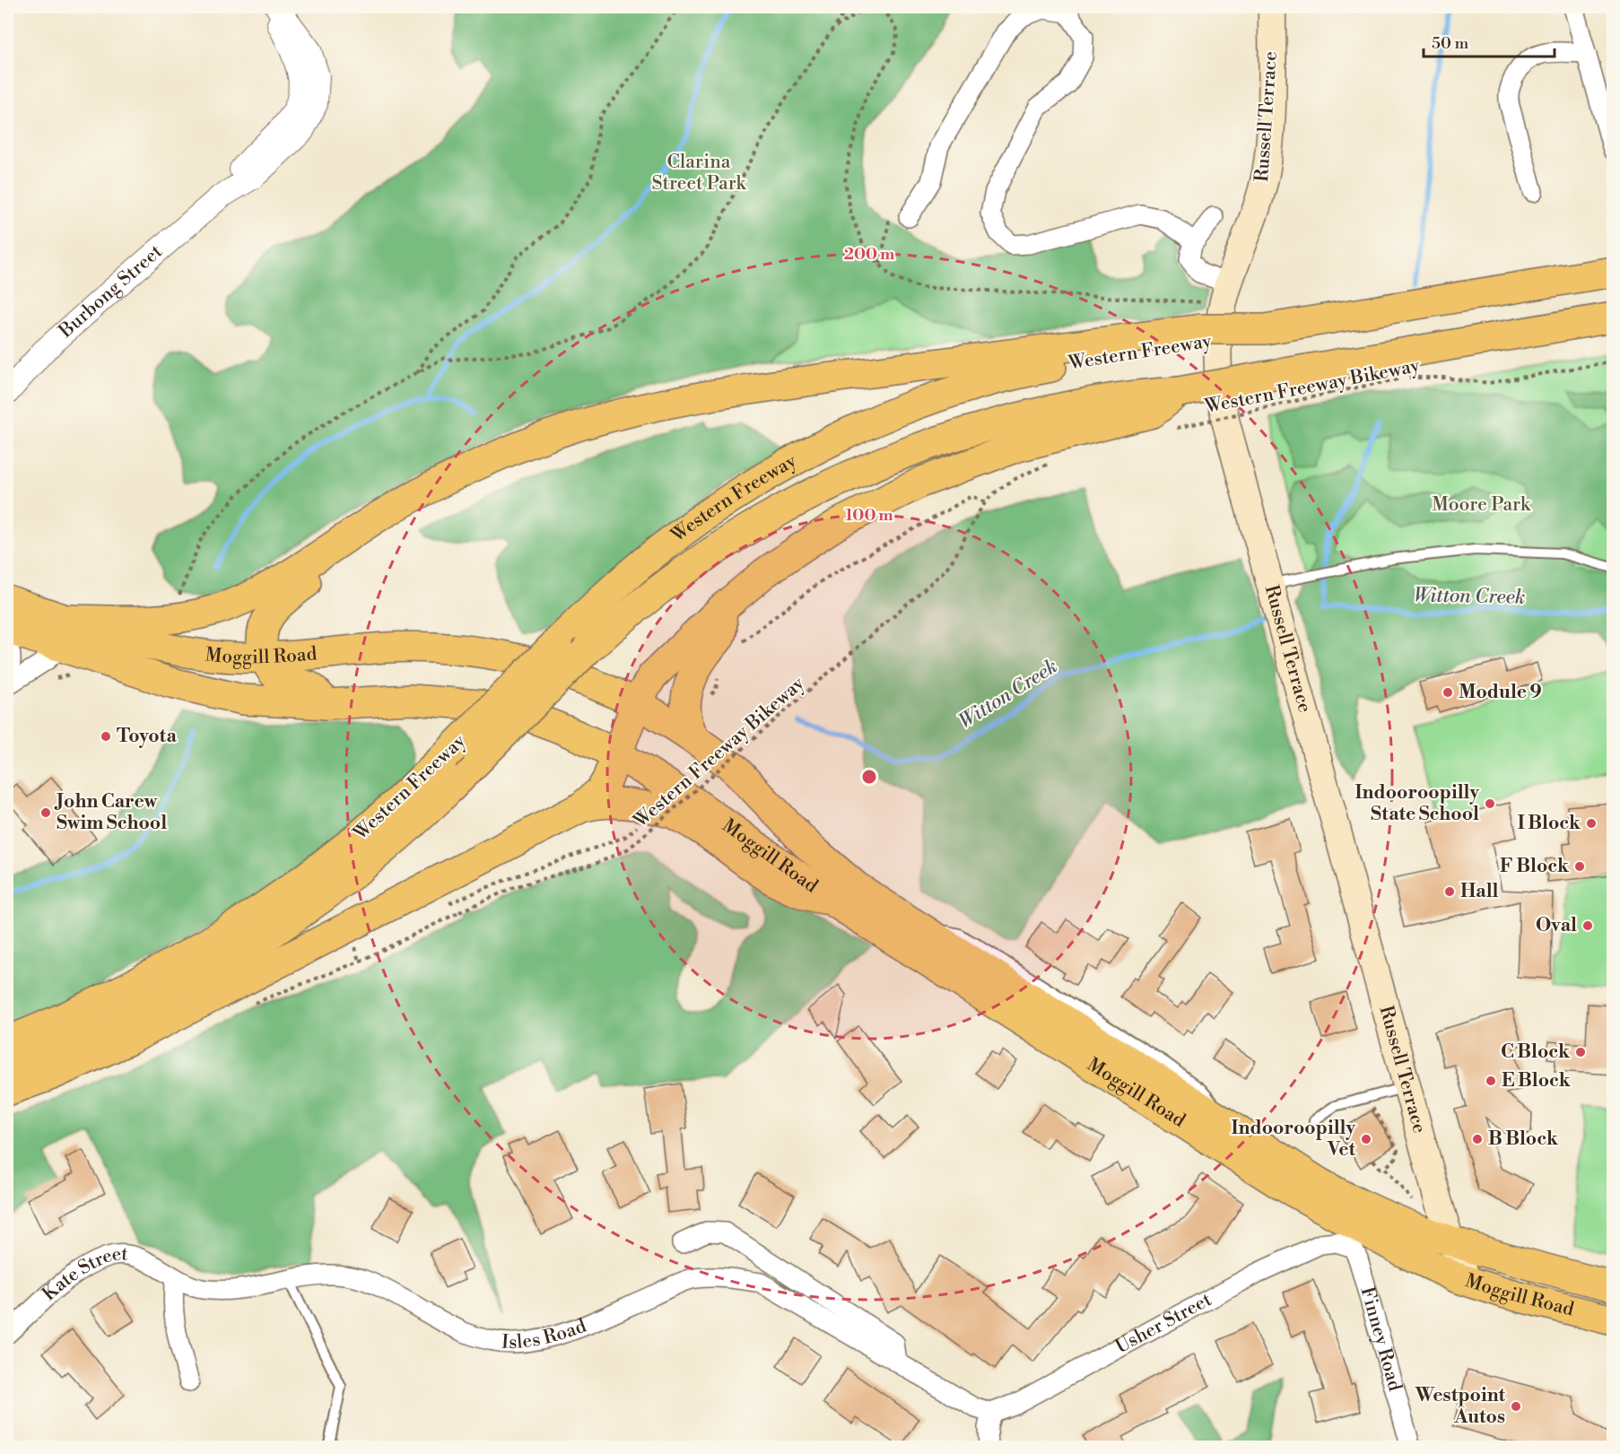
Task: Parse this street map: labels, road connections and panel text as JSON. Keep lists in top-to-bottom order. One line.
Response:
{"streets":{"highway":["Western Freeway","Moggill Road"],"main road":["Russell Terrace"],"street":["Burbong Street","Kate Street","Usher Street","Isles Road","Finney Road"],"path":["Western Freeway Bikeway"]},"crossings":[["Russell Terrace","Moggill Road"],["Western Freeway","Moggill Road"],["Kate Street","Isles Road"],["Usher Street","Isles Road"],["Usher Street","Finney Road"]],"water":["Witton Creek"],"parks":["Clarina Street Park","Moore Park"],"places":["Module 9","Toyota","Indooroopilly State School","John Carew Swim School","I Block","F Block","Hall","Oval","C Block","E Block","Indooroopilly Vet","B Block","Westpoint Autos"],"scale_bar":"50 m","rings":["200 m","100 m"]}
